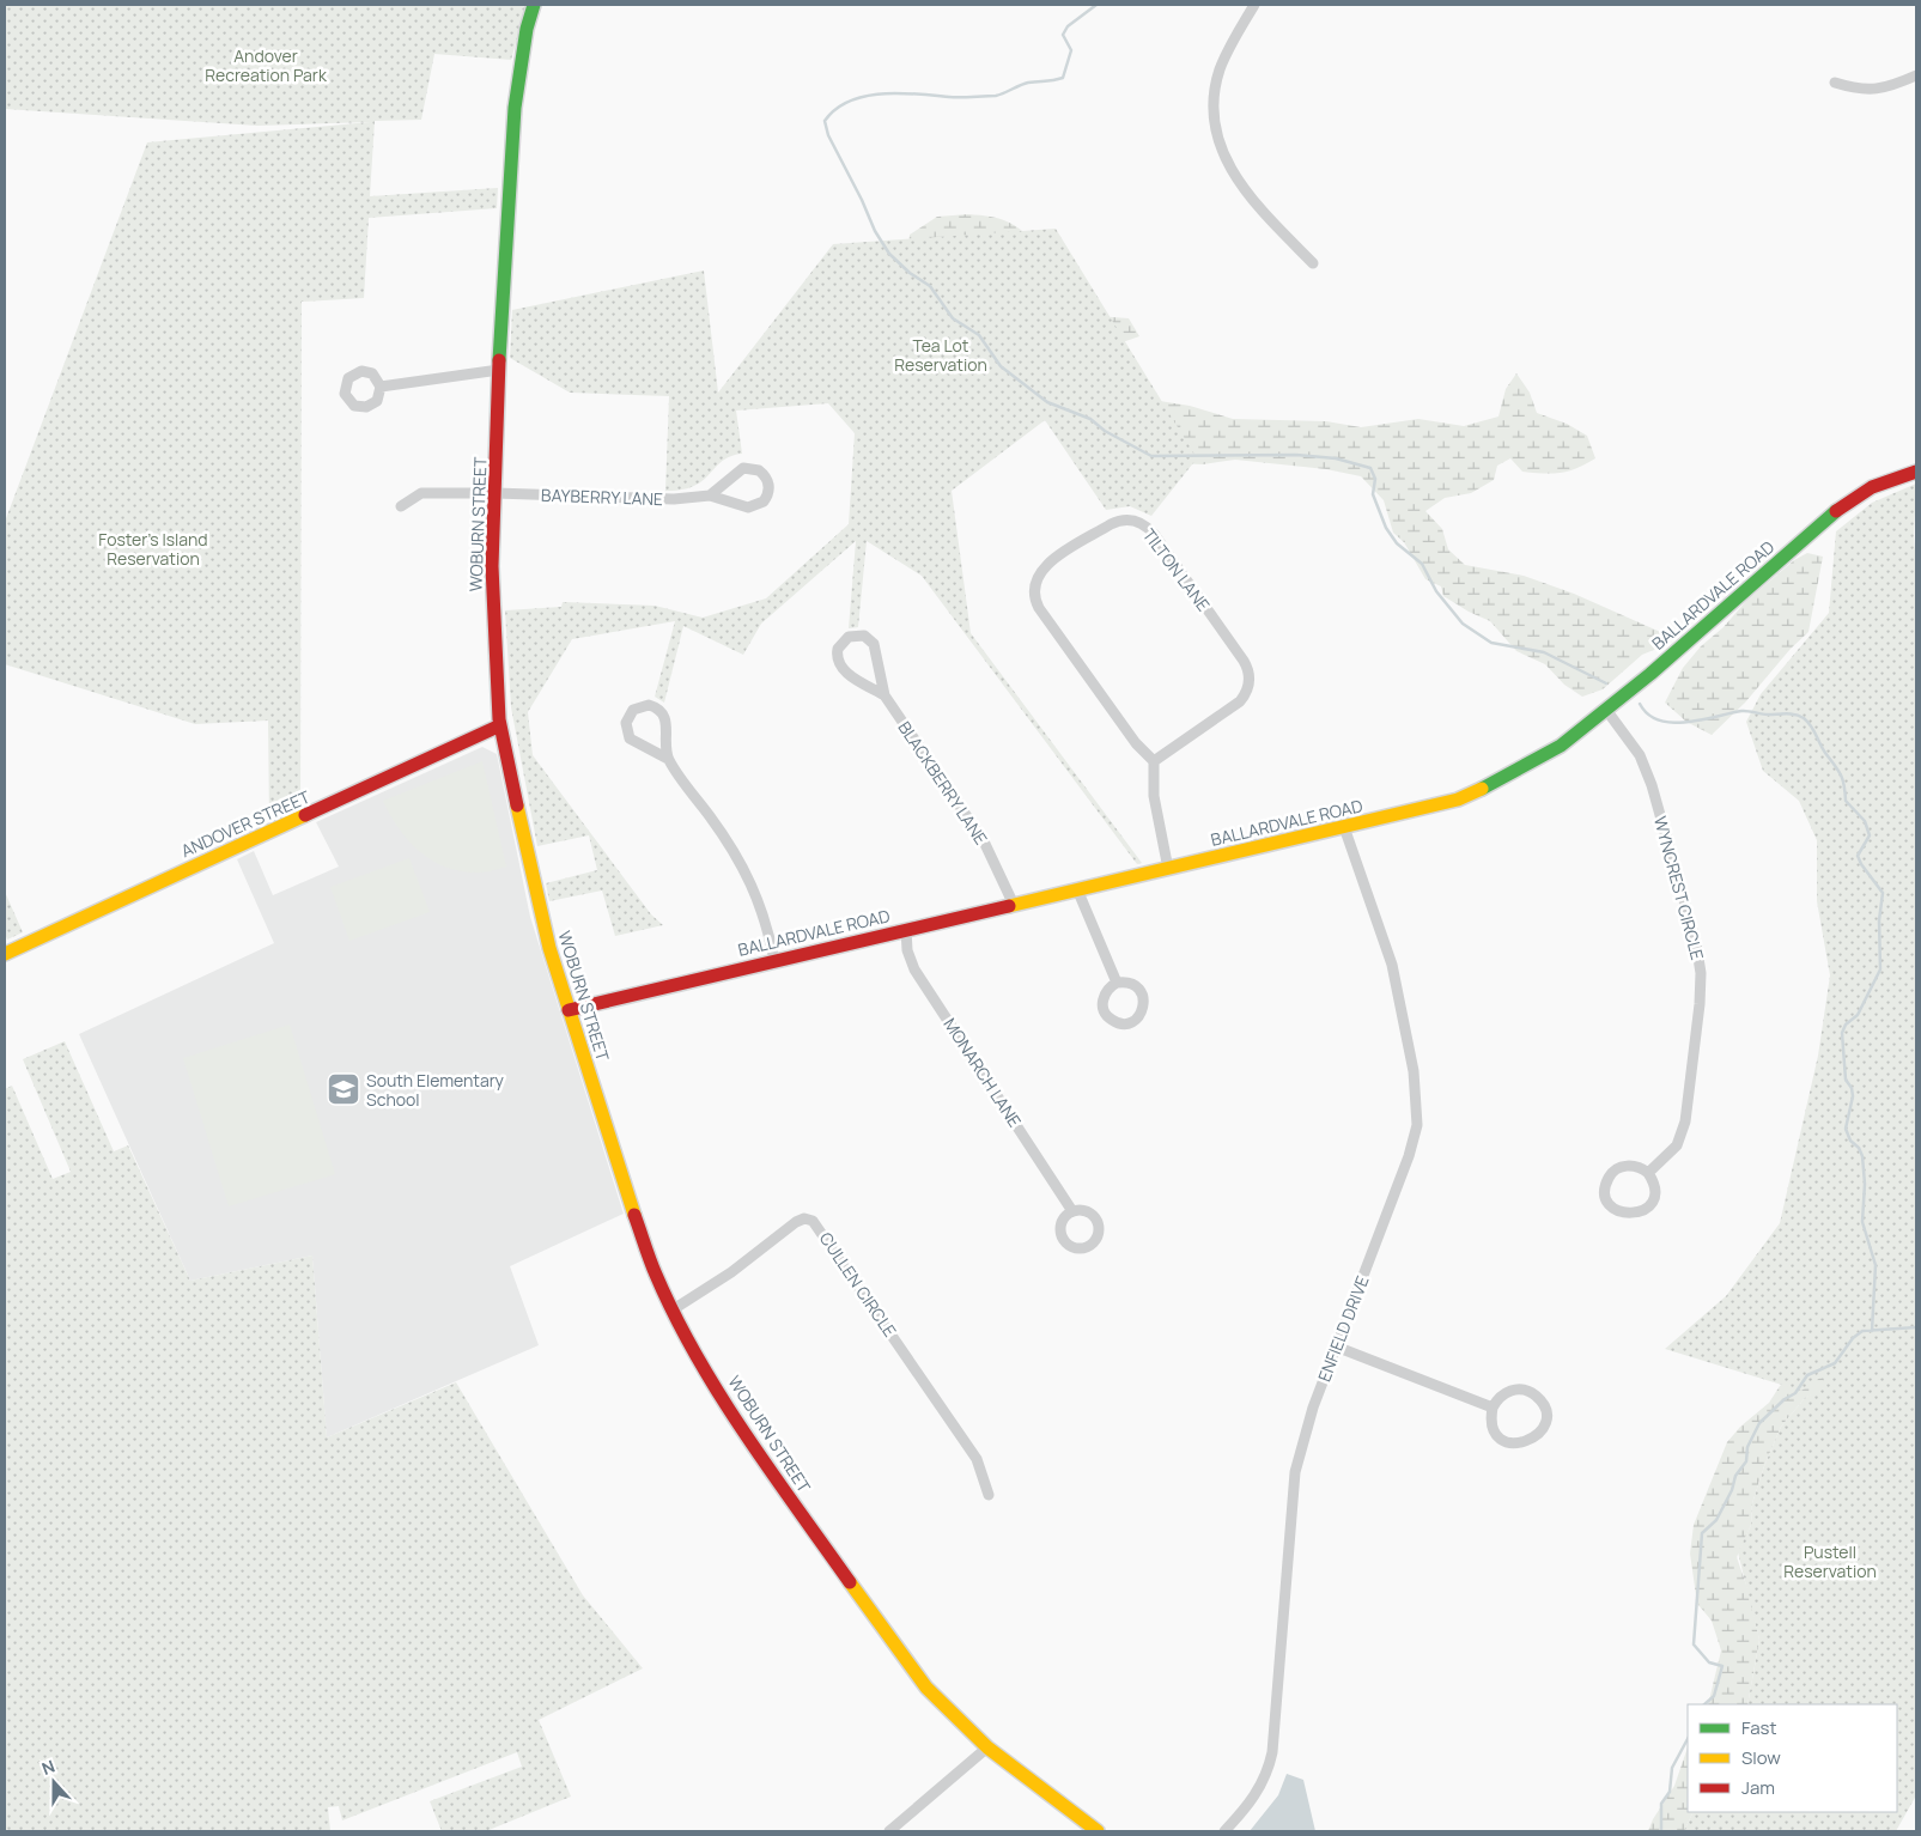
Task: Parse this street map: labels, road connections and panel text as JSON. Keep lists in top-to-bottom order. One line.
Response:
{"streets":{"street":["BAYBERRY LANE","WOBURN STREET","TILTON LANE","BALLARDVALE ROAD","BLACKBERRY LANE","ANDOVER STREET","WYNCREST CIRCLE","MONARCH LANE","CULLEN CIRCLE","ENFIELD DRIVE"]},"crossings":[["BAYBERRY LANE","WOBURN STREET"],["WOBURN STREET","BALLARDVALE ROAD"],["WOBURN STREET","ANDOVER STREET"],["WOBURN STREET","CULLEN CIRCLE"],["BALLARDVALE ROAD","BLACKBERRY LANE"],["BALLARDVALE ROAD","WYNCREST CIRCLE"],["BALLARDVALE ROAD","MONARCH LANE"],["BALLARDVALE ROAD","ENFIELD DRIVE"]],"parks":["Andover Recreation Park","Tea Lot Reservation","Foster's Island Reservation","Pustell Reservation"],"places":{"school or university":["South Elementary School"]},"legend":["Fast","Slow","Jam"],"north":"top"}
